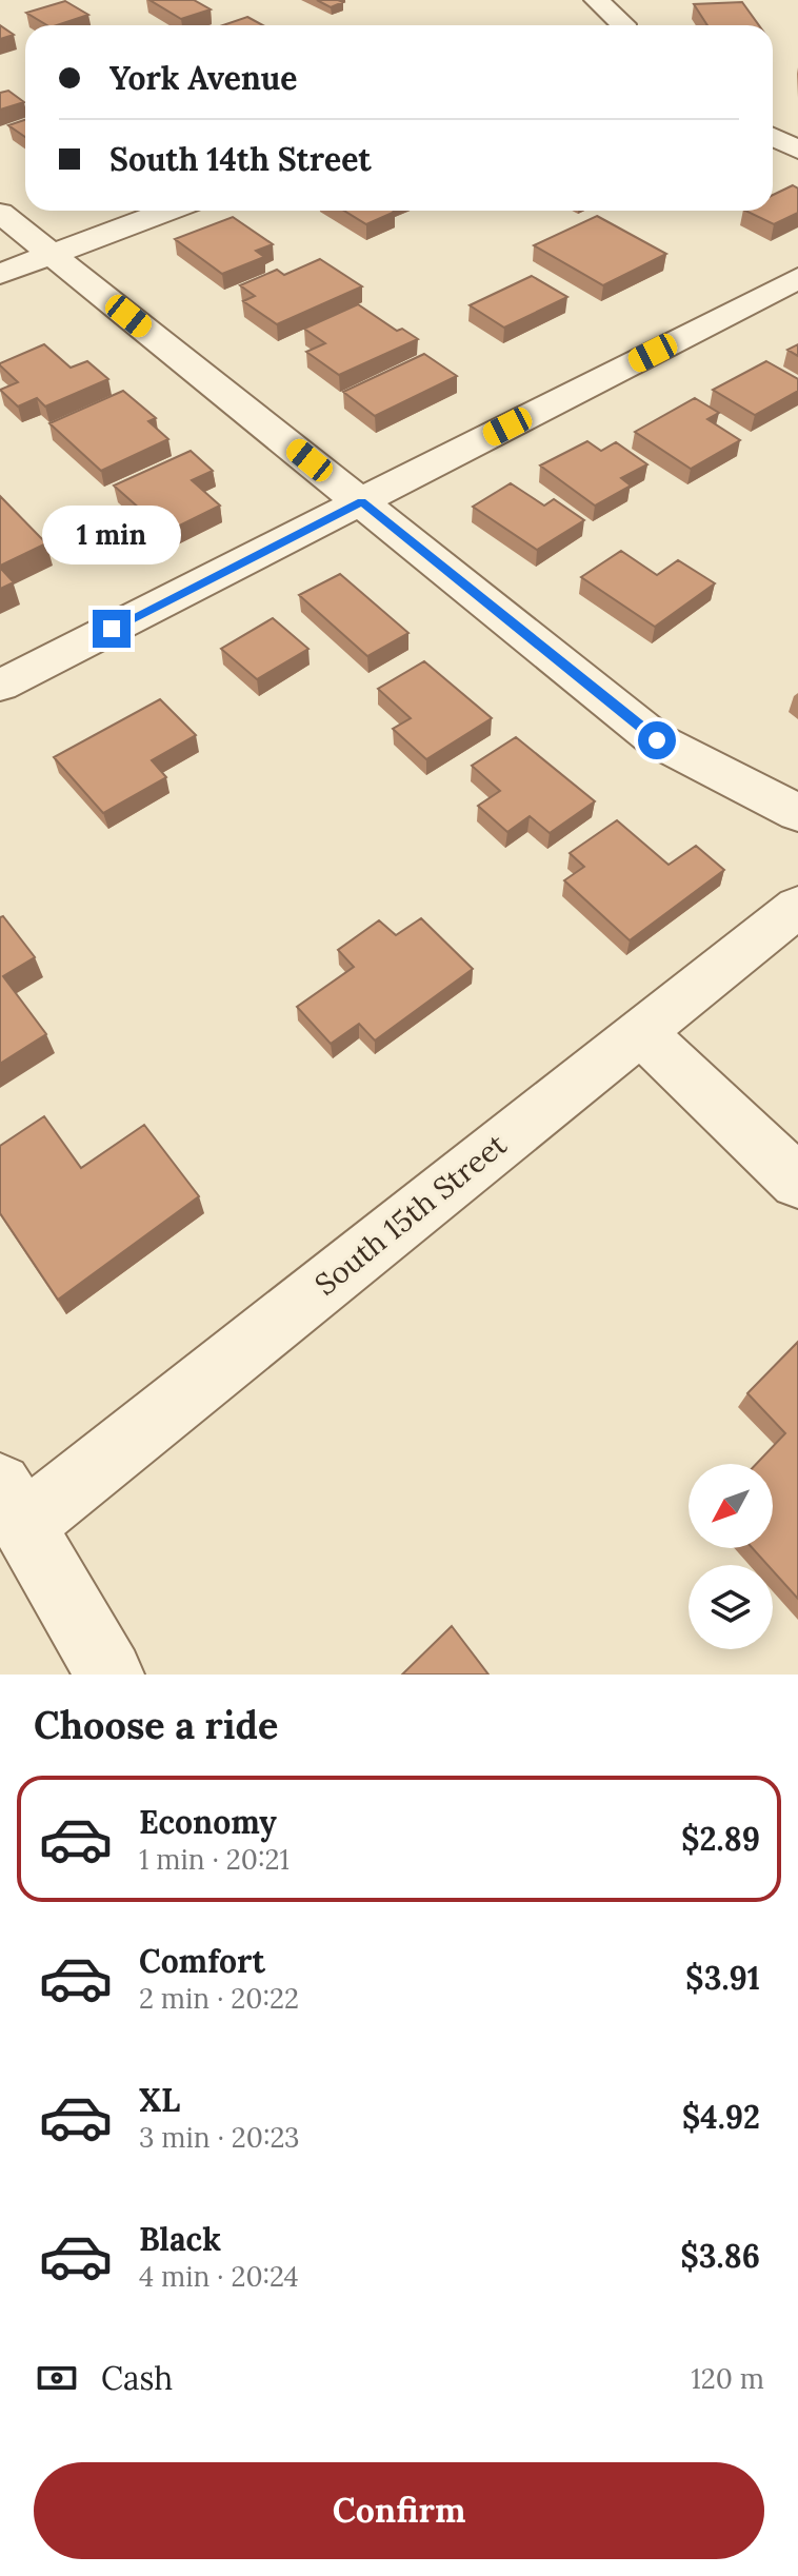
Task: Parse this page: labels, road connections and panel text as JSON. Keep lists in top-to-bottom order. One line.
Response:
{"streets":{"street":["South 15th Street"]},"north":"bottom left","page":{"banner":["York Avenue","South 14th Street"],"bubble":"1 min","heading":"Choose a ride","list":[{"name":"Economy","note":"1 min · 20:21","value":"$2.89"},{"name":"Comfort","note":"2 min · 20:22","value":"$3.91"},{"name":"XL","note":"3 min · 20:23","value":"$4.92"},{"name":"Black","note":"4 min · 20:24","value":"$3.86"}],"pay":["Cash","120 m"],"buttons":"Confirm"}}
